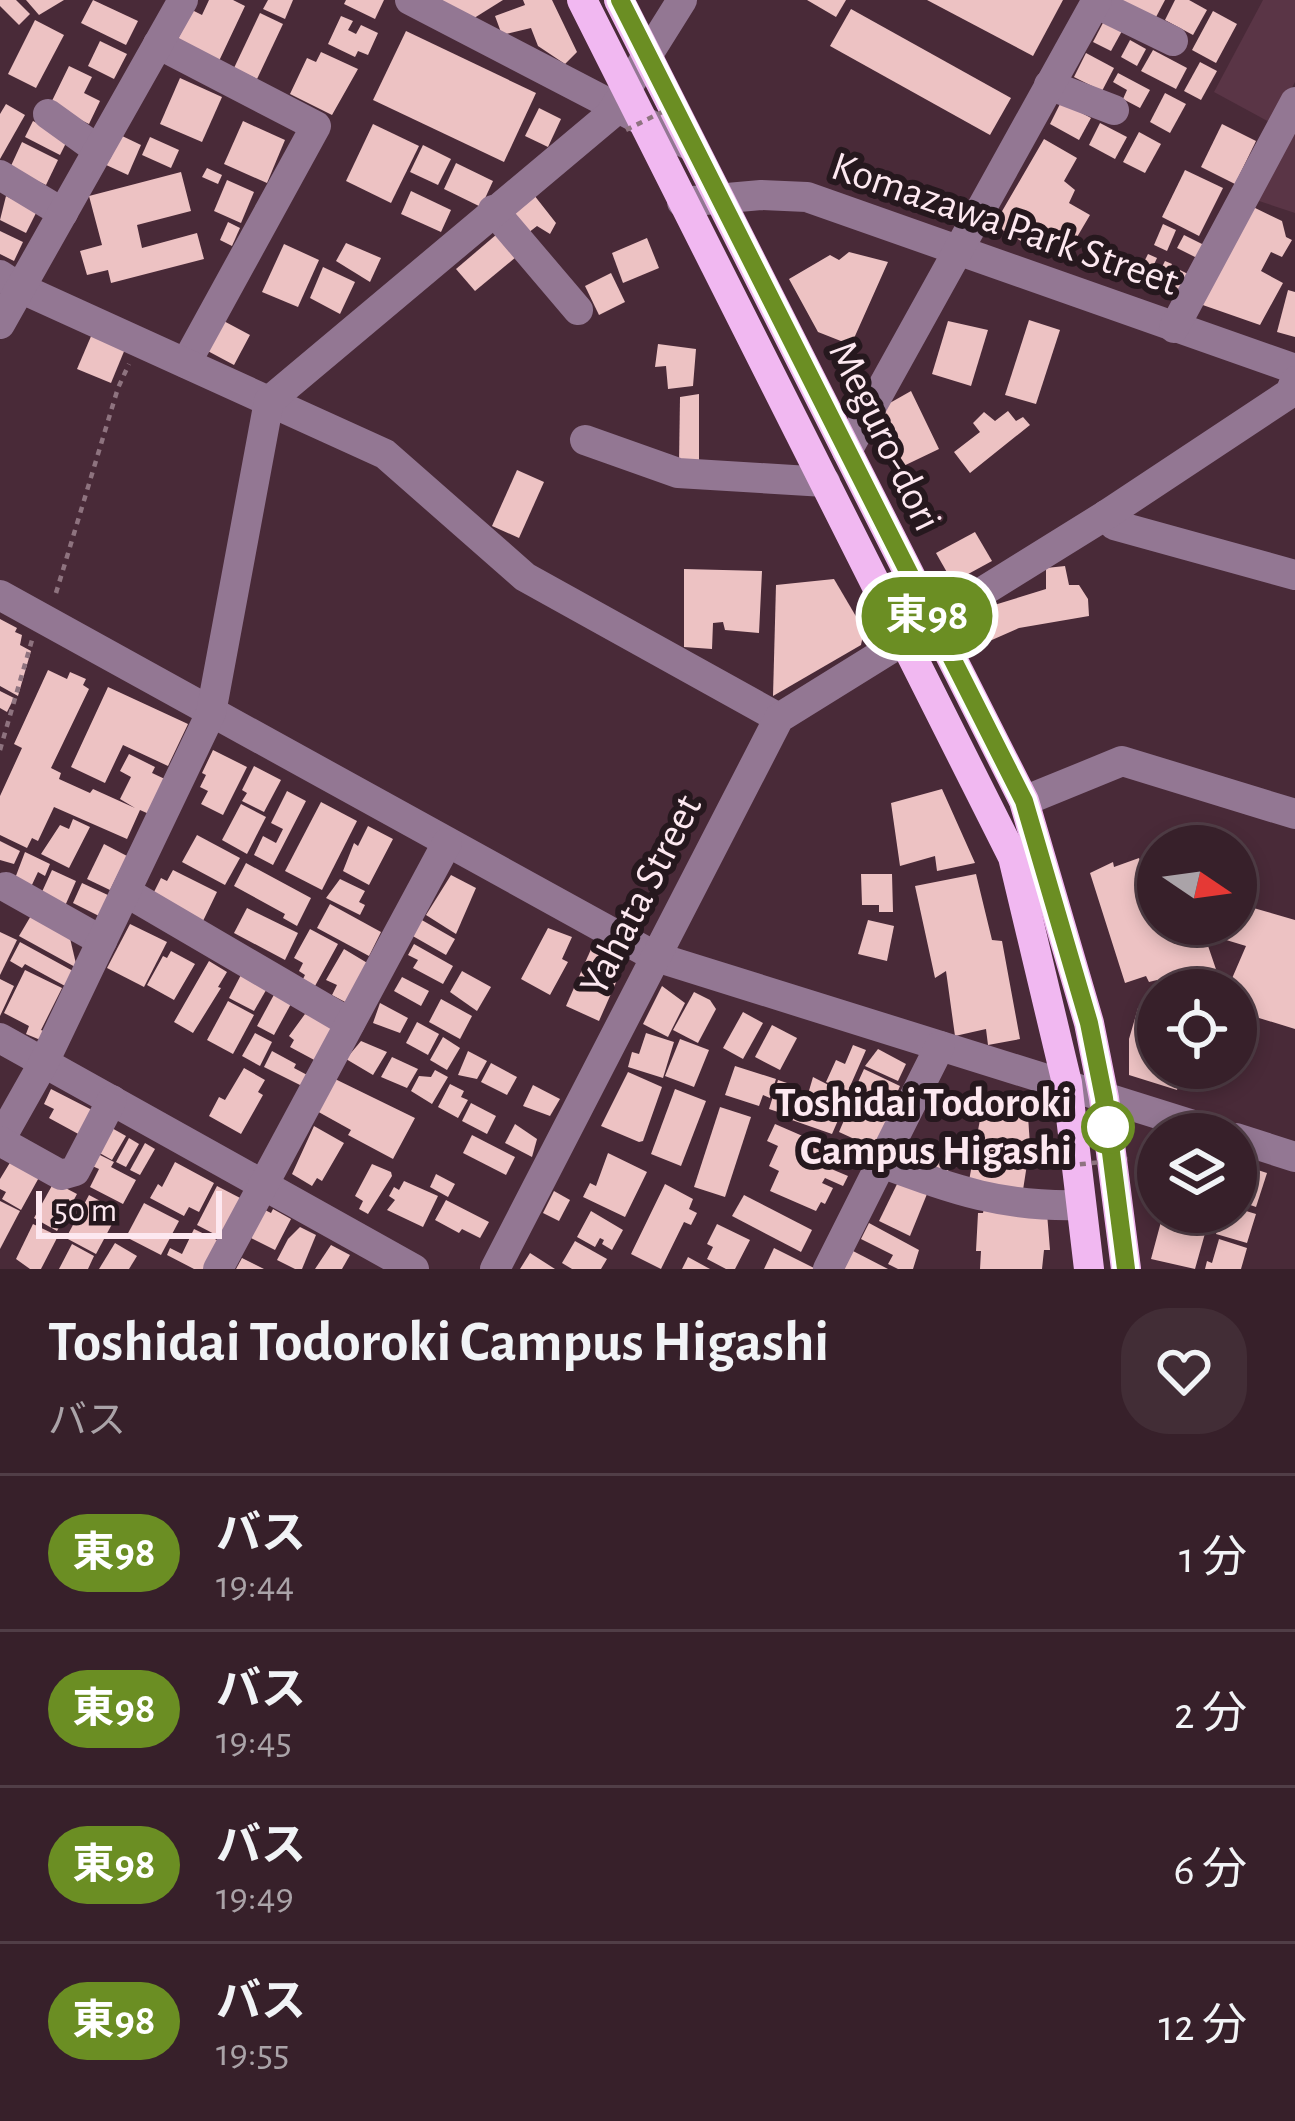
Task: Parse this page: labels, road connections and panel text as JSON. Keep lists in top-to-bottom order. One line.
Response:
{"streets":{"main road":["Meguro-dori"],"street":["Komazawa Park Street","Yahata Street"]},"crossings":[["Komazawa Park Street","Meguro-dori"]],"places":["Toshidai Todoroki Campus Higashi"],"lines":["bus line 東98"],"scale_bar":"50 m","north":"right","page":{"on_map":"東98","scale":"50 m","heading":["Toshidai Todoroki Campus Higashi","バス"],"list":[{"mark":"東98","name":"バス","note":"19:44","value":"1 分"},{"mark":"東98","name":"バス","note":"19:45","value":"2 分"},{"mark":"東98","name":"バス","note":"19:49","value":"6 分"},{"mark":"東98","name":"バス","note":"19:55","value":"12 分"}]}}
